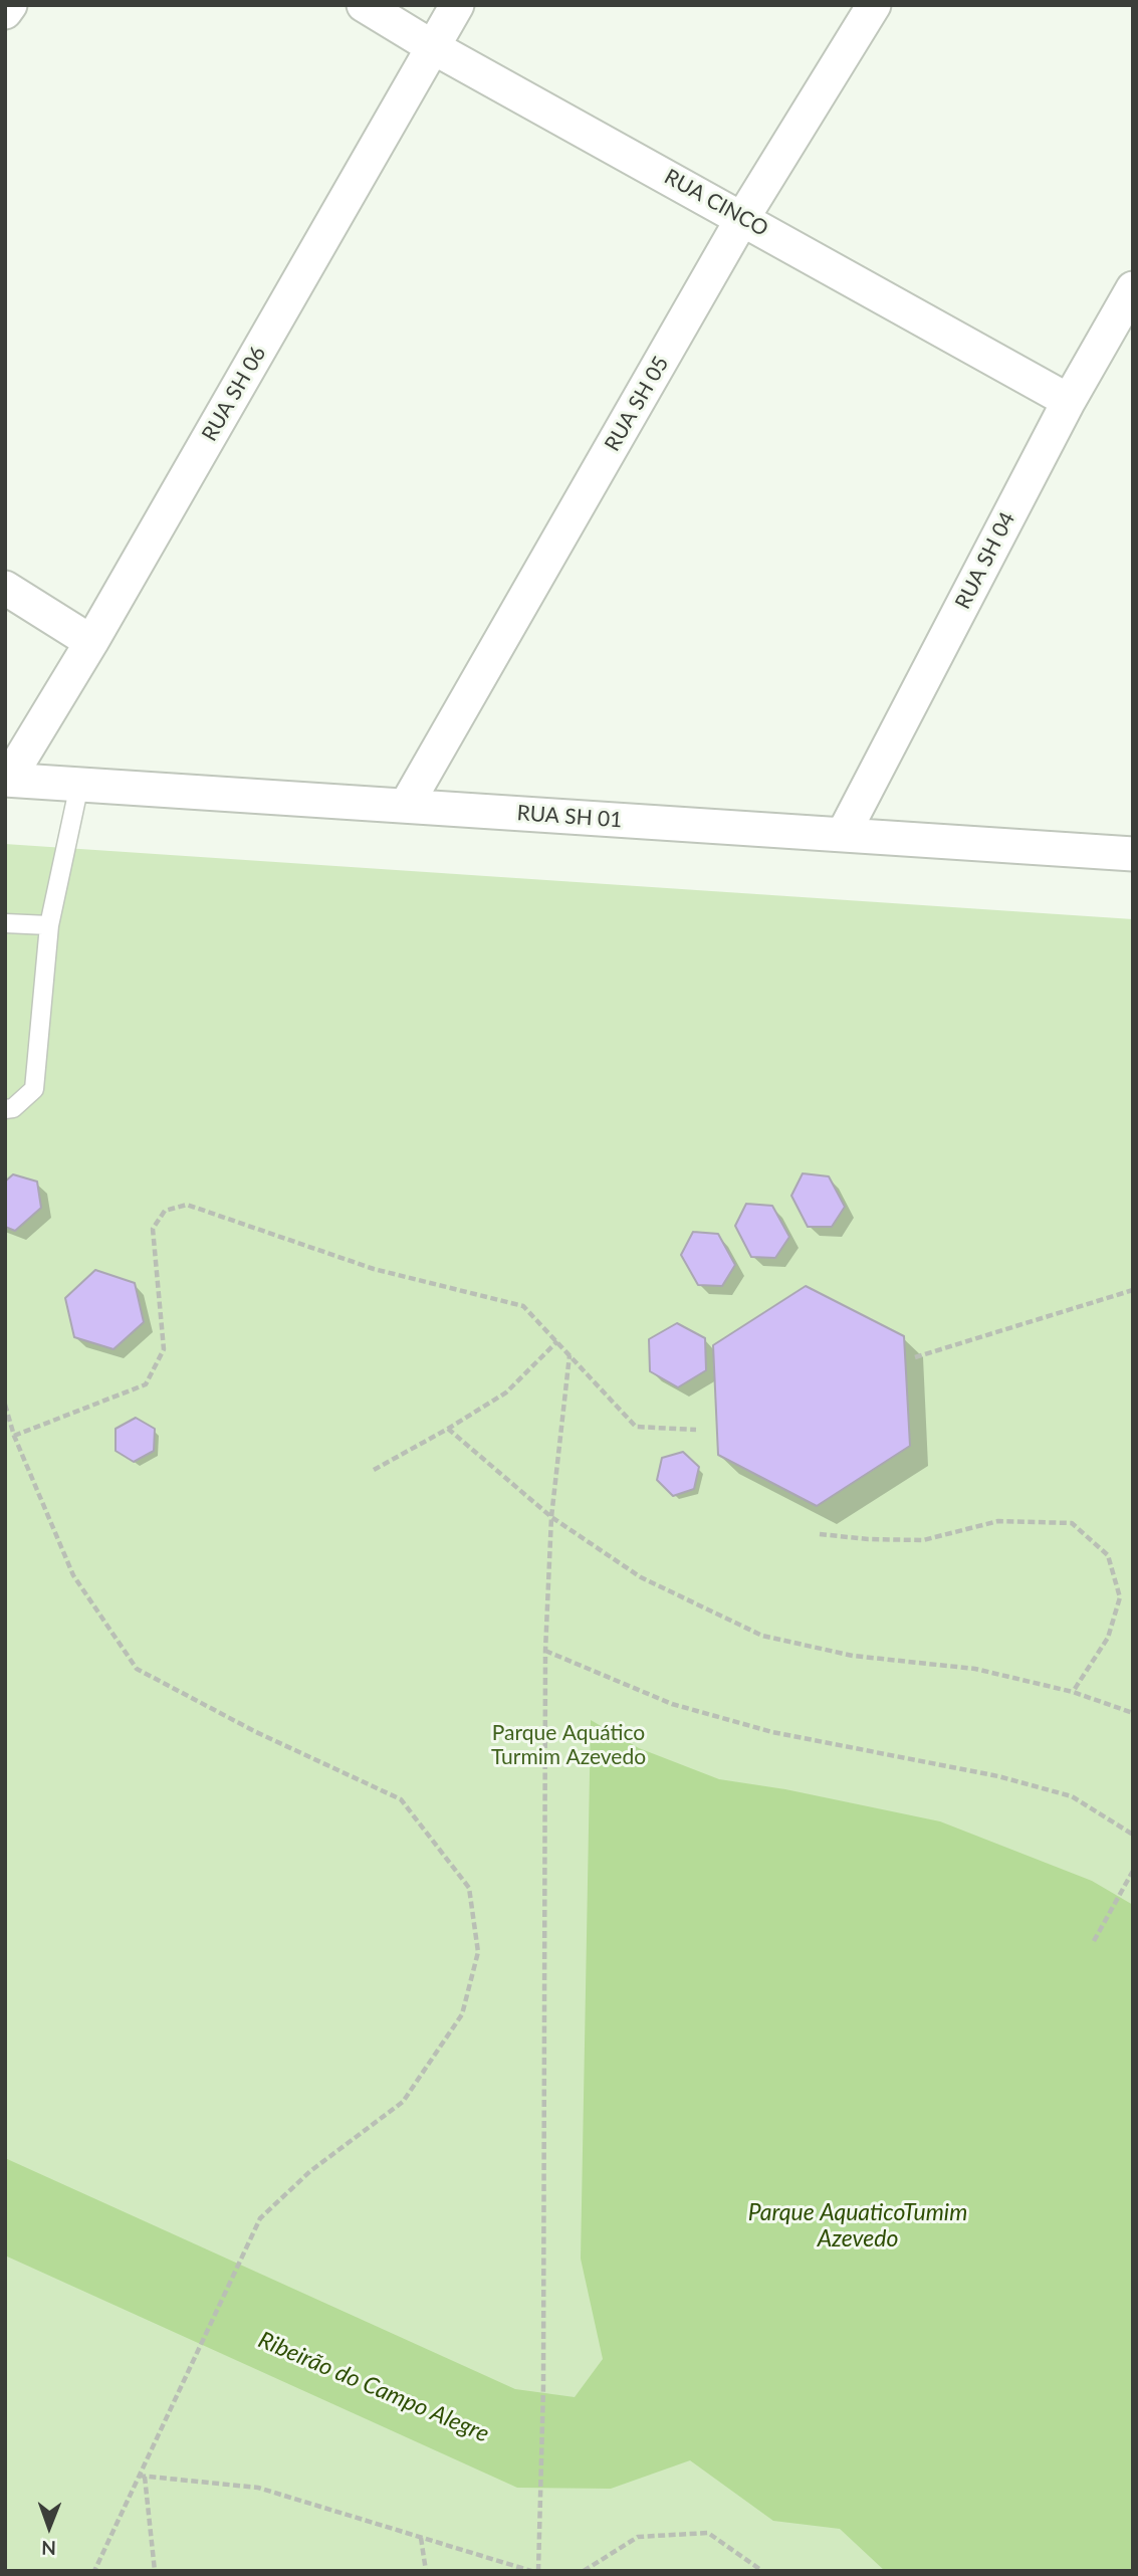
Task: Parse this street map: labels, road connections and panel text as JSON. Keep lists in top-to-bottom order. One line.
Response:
{"streets":{"street":["RUA CINCO","RUA SH 06","RUA SH 05","RUA SH 04","RUA SH 01"]},"crossings":[["RUA CINCO","RUA SH 06"],["RUA CINCO","RUA SH 05"],["RUA CINCO","RUA SH 04"],["RUA SH 06","RUA SH 01"],["RUA SH 05","RUA SH 01"],["RUA SH 04","RUA SH 01"]],"water":["Parque AquaticoTumim Azevedo","Ribeirão do Campo Alegre"],"parks":["Parque Aquático Turmim Azevedo"],"north":"bottom"}
